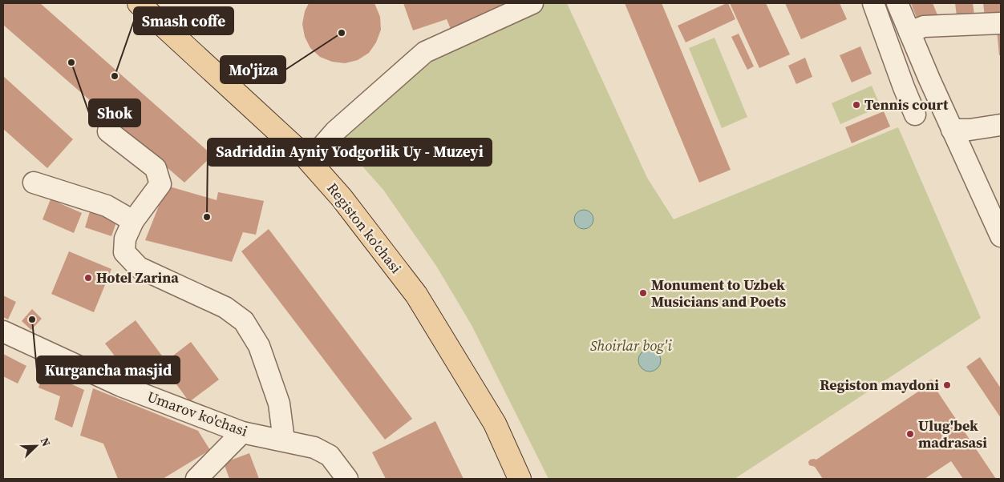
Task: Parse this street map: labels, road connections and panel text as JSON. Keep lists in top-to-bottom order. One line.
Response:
{"streets":{"main road":["Registon ko'chasi"],"street":["Umarov ko'chasi"]},"parks":["Shoirlar bog'i"],"places":["Mo'jiza","Shok","Smash coffe","Tennis court","Sadriddin Ayniy Yodgorlik Uy - Muzeyi","Hotel Zarina","Monument to Uzbek Musicians and Poets","Kurgancha masjid","Registon maydoni","Ulug'bek mаdrаsasi"],"north":"top right"}
